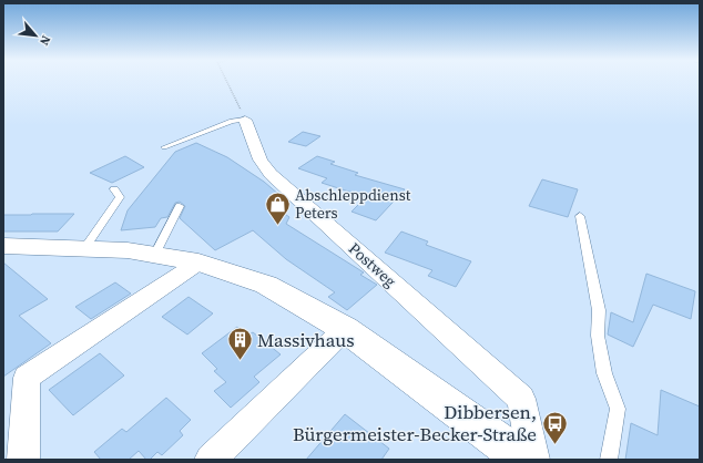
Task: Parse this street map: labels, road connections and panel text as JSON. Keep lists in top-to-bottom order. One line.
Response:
{"streets":{"street":["Postweg"]},"places":{"shop":["Abschleppdienst Peters"],"building":["Massivhaus"],"bus stop":["Dibbersen, Bürgermeister-Becker-Straße"]},"north":"bottom right"}
